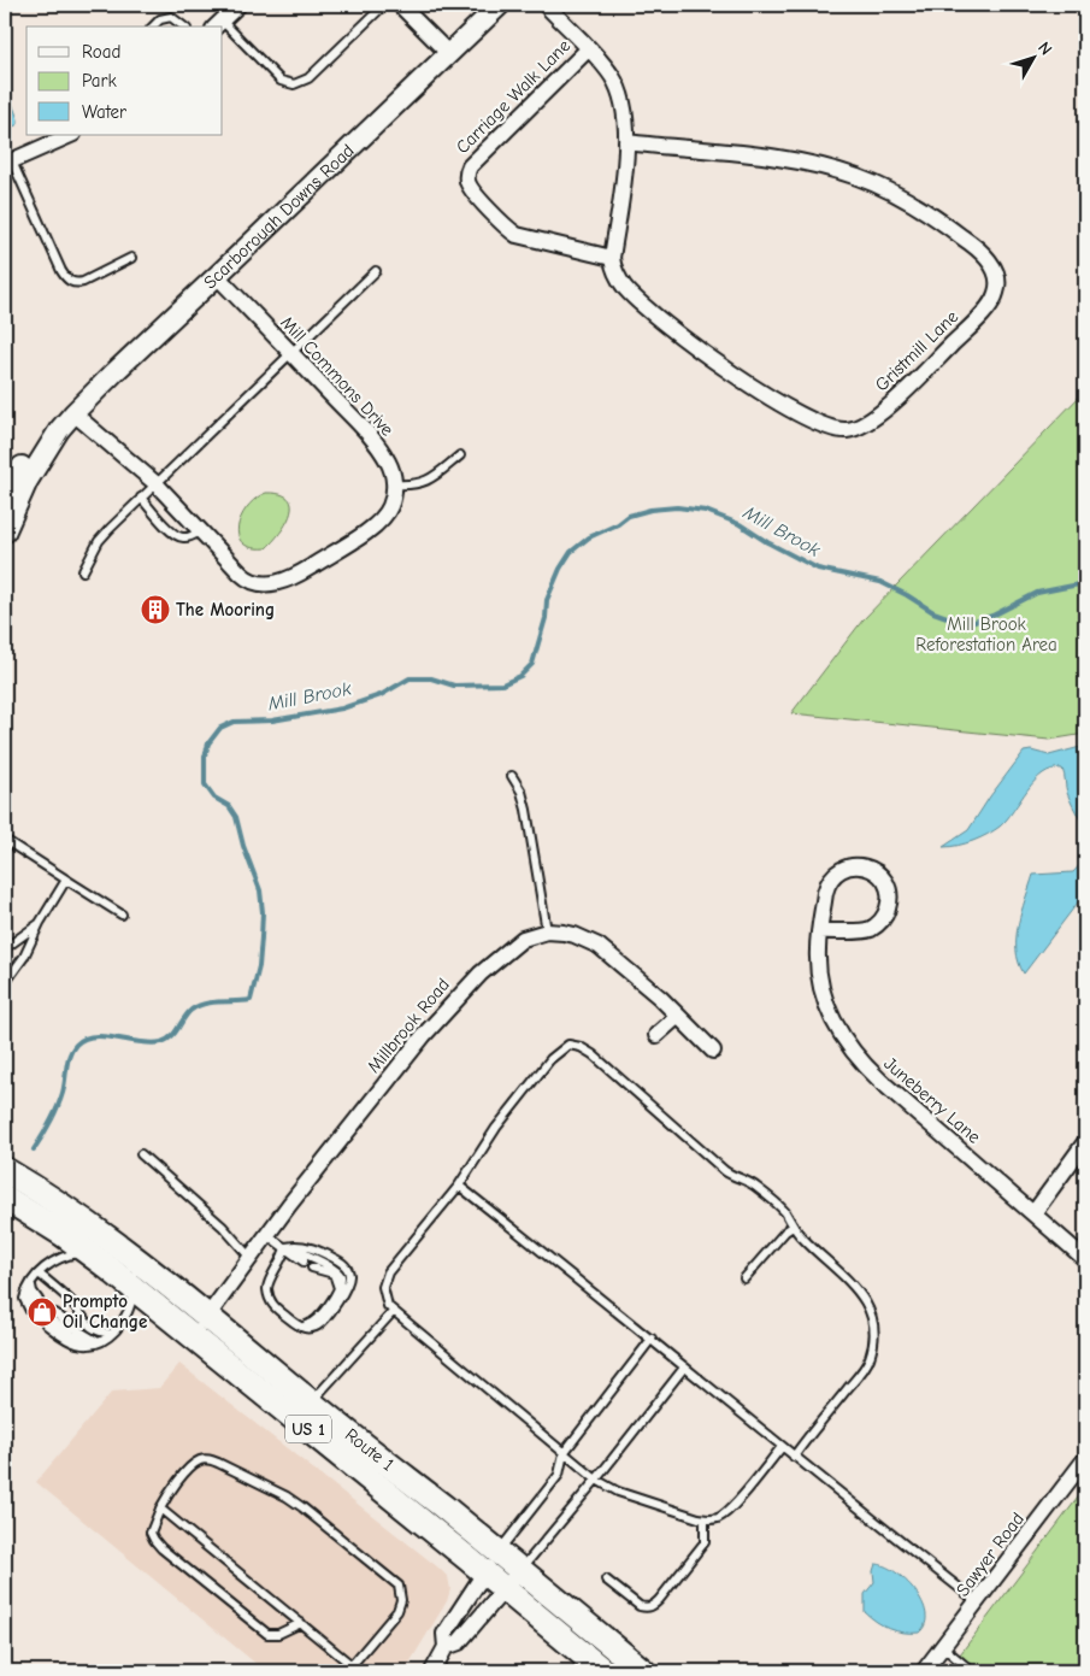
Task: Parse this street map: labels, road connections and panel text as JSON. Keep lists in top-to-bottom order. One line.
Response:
{"streets":{"main road":["US 1","Route 1"],"street":["Carriage Walk Lane","Scarborough Downs Road","Gristmill Lane","Mill Commons Drive","Millbrook Road","Juneberry Lane","Sawyer Road"]},"crossings":[["Carriage Walk Lane","Gristmill Lane"],["Scarborough Downs Road","Mill Commons Drive"],["Millbrook Road","Route 1"]],"water":["Mill Brook"],"parks":["Mill Brook Reforestation Area"],"places":{"building":["The Mooring"],"shop":["Prompto Oil Change"]},"legend":["Road","Park","Water"],"north":"top right"}
